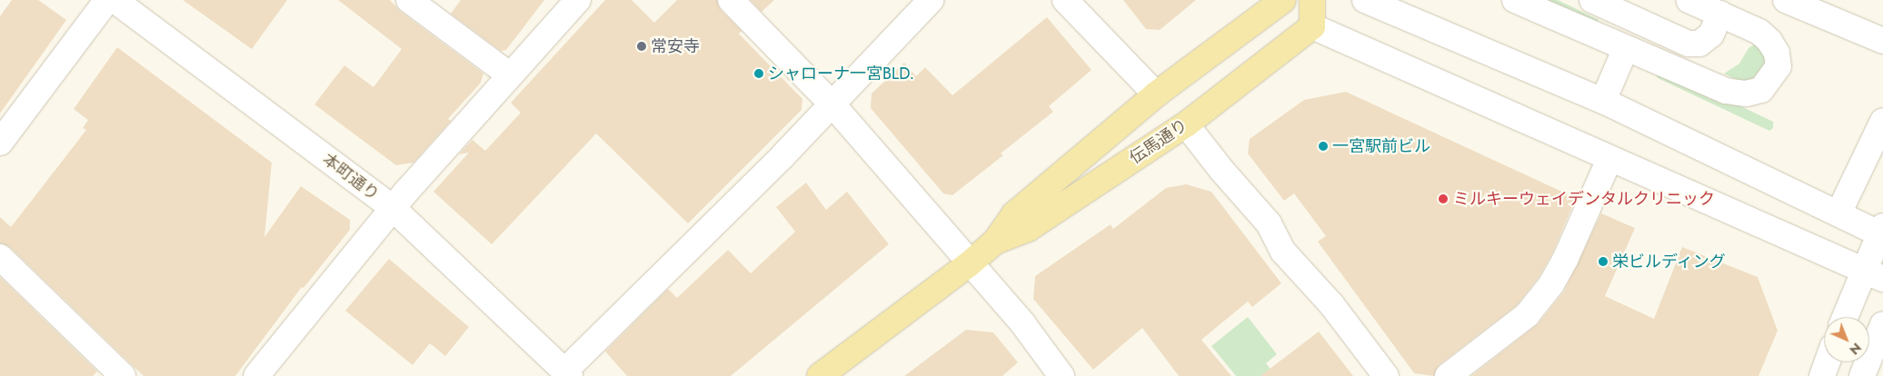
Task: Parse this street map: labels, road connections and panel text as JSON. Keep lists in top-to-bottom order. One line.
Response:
{"streets":{"main road":["伝馬通り"],"street":["本町通り"]},"places":["常安寺","シャローナ一宮BLD.","一宮駅前ビル","ミルキーウェイデンタルクリニック","栄ビルディング"],"north":"bottom right"}
